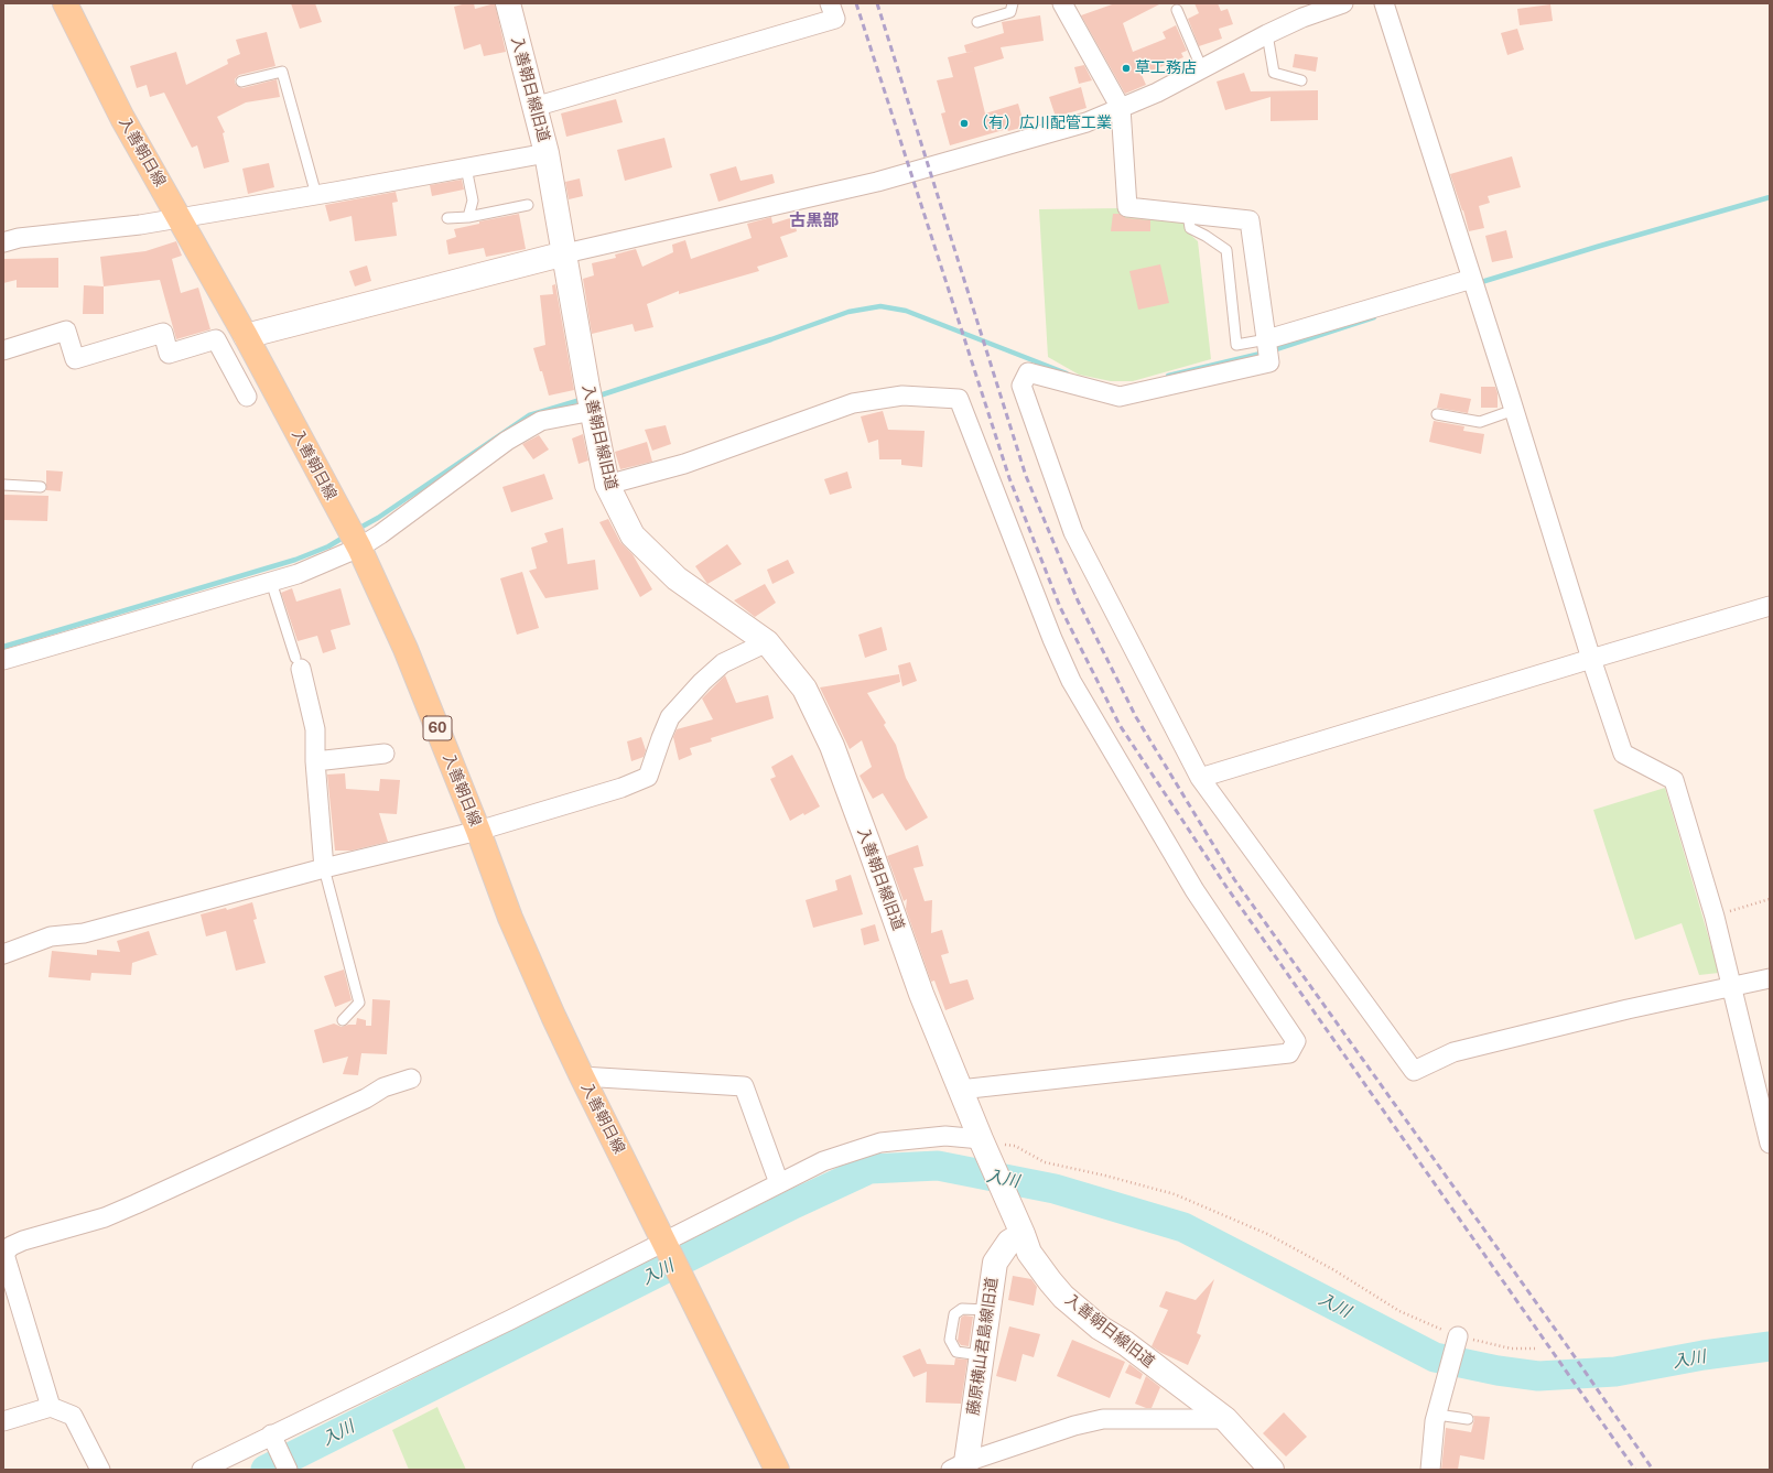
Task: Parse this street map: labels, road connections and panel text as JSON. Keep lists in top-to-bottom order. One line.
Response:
{"streets":{"main road":["入善朝日線","60"],"street":["入善朝日線旧道","藤原横山君島線旧道"]},"crossings":[["入善朝日線旧道","藤原横山君島線旧道"]],"districts":["古黒部"],"water":["入川"],"places":["草工務店","（有）広川配管工業"]}
